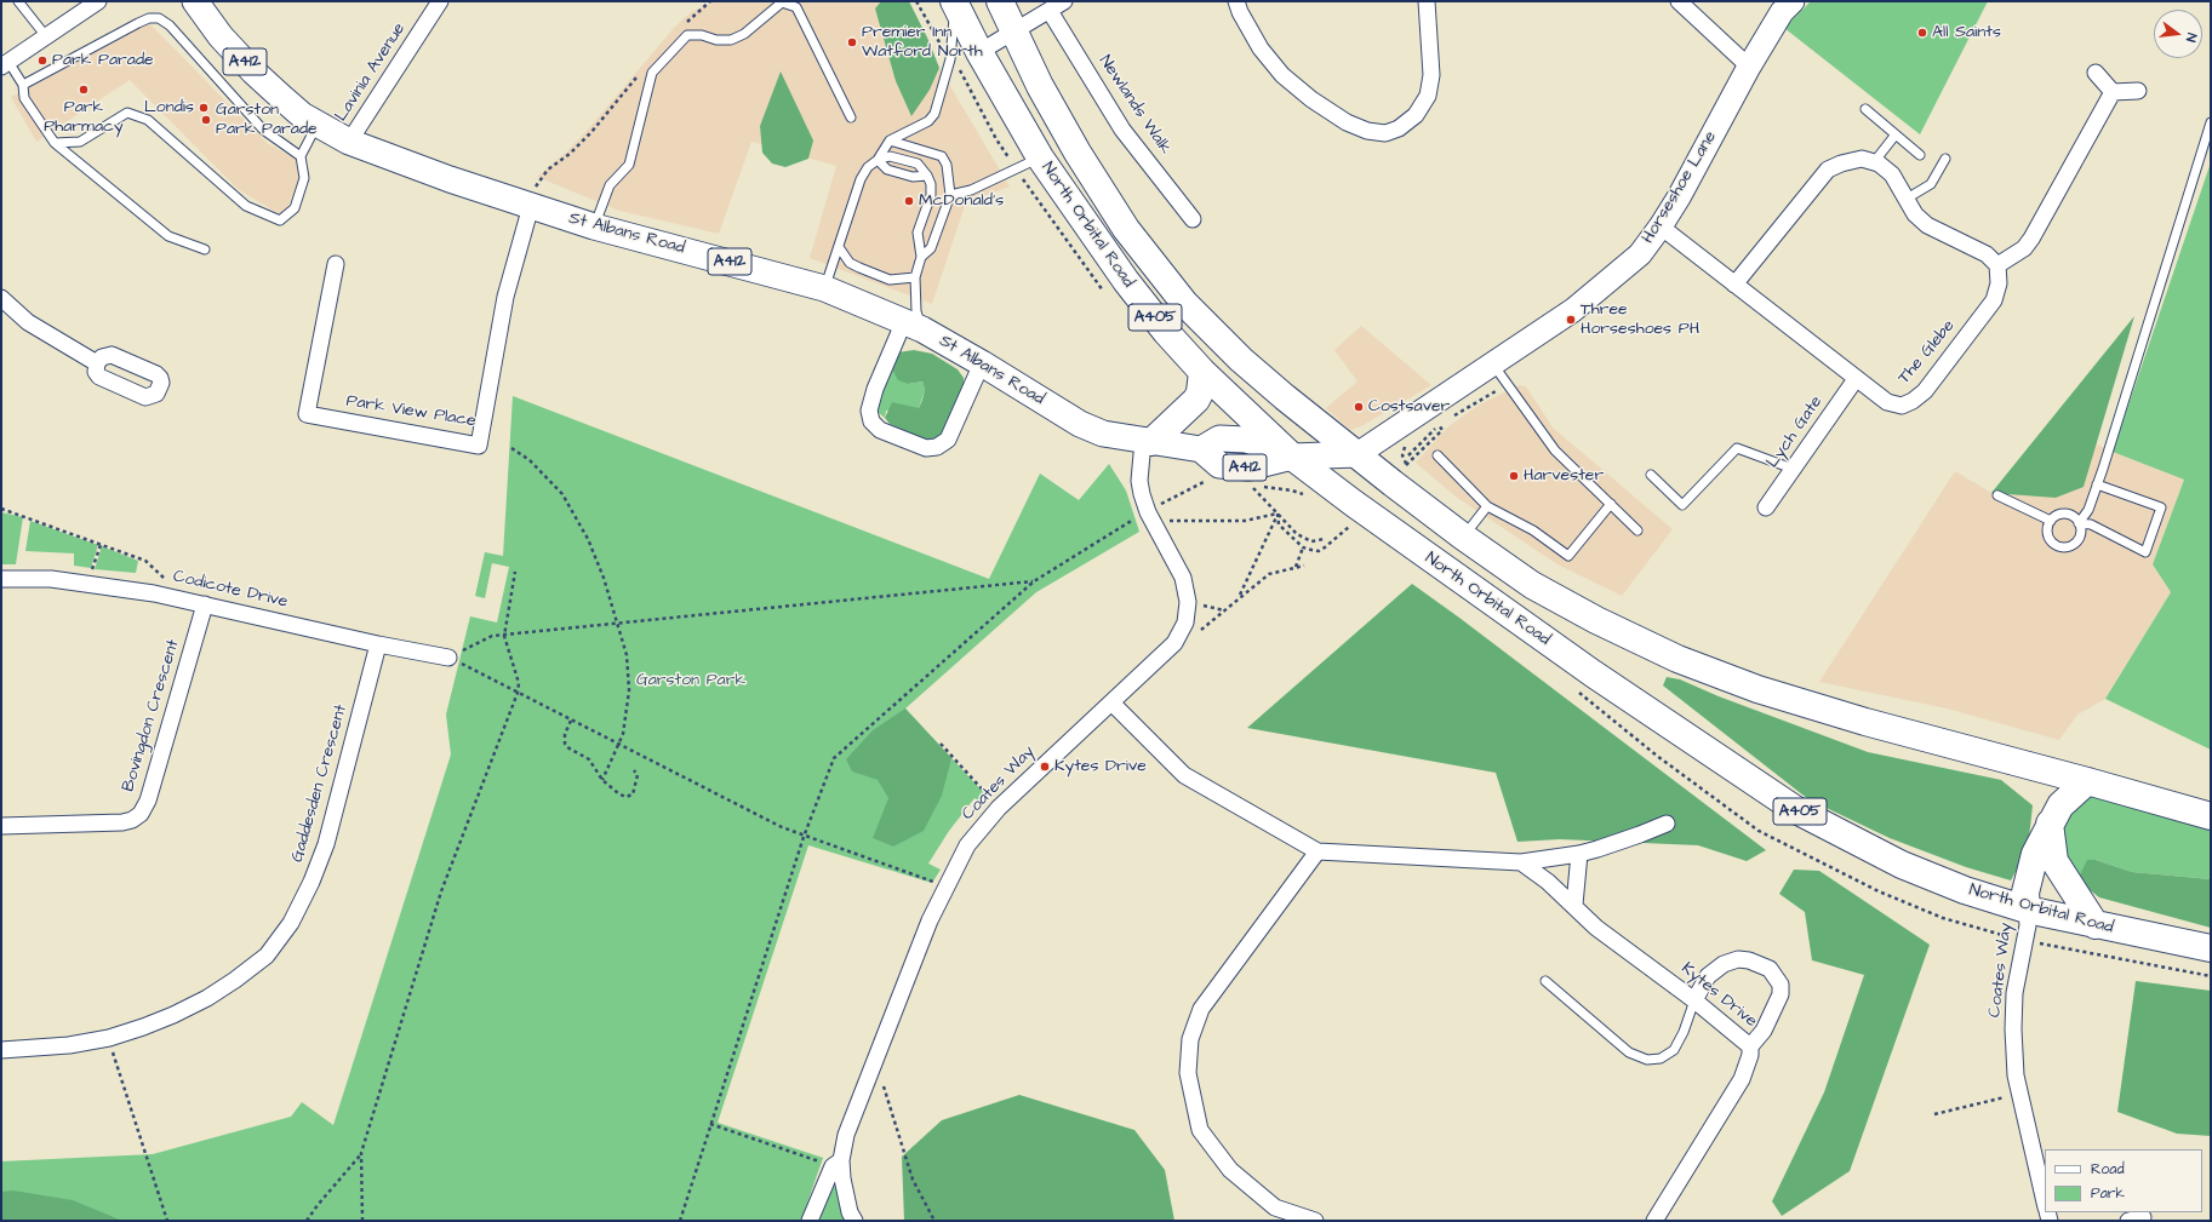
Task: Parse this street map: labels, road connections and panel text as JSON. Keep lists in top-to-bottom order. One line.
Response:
{"streets":{"highway":["North Orbital Road","A405"],"main road":["A412","St Albans Road"],"street":["Lavinia Avenue","Newlands Walk","Horseshoe Lane","The Glebe","Park View Place","Lych Gate","Codicote Drive","Bovingdon Crescent","Gaddesden Crescent","Coates Way","Kytes Drive"]},"crossings":[["Lavinia Avenue","St Albans Road"],["Horseshoe Lane","North Orbital Road"],["Horseshoe Lane","St Albans Road"],["Horseshoe Lane","The Glebe"],["North Orbital Road","St Albans Road"],["North Orbital Road","Coates Way"],["St Albans Road","Park View Place"],["St Albans Road","Coates Way"],["The Glebe","Lych Gate"],["Codicote Drive","Bovingdon Crescent"],["Codicote Drive","Gaddesden Crescent"]],"parks":["Garston Park"],"places":["All Saints","Premier Inn Watford North","Park Parade","Park Pharmacy","Londis","Garston Park Parade","McDonald's","Three Horseshoes PH","Costsaver","Harvester","Kytes Drive"],"legend":["Road","Park"],"north":"right"}
